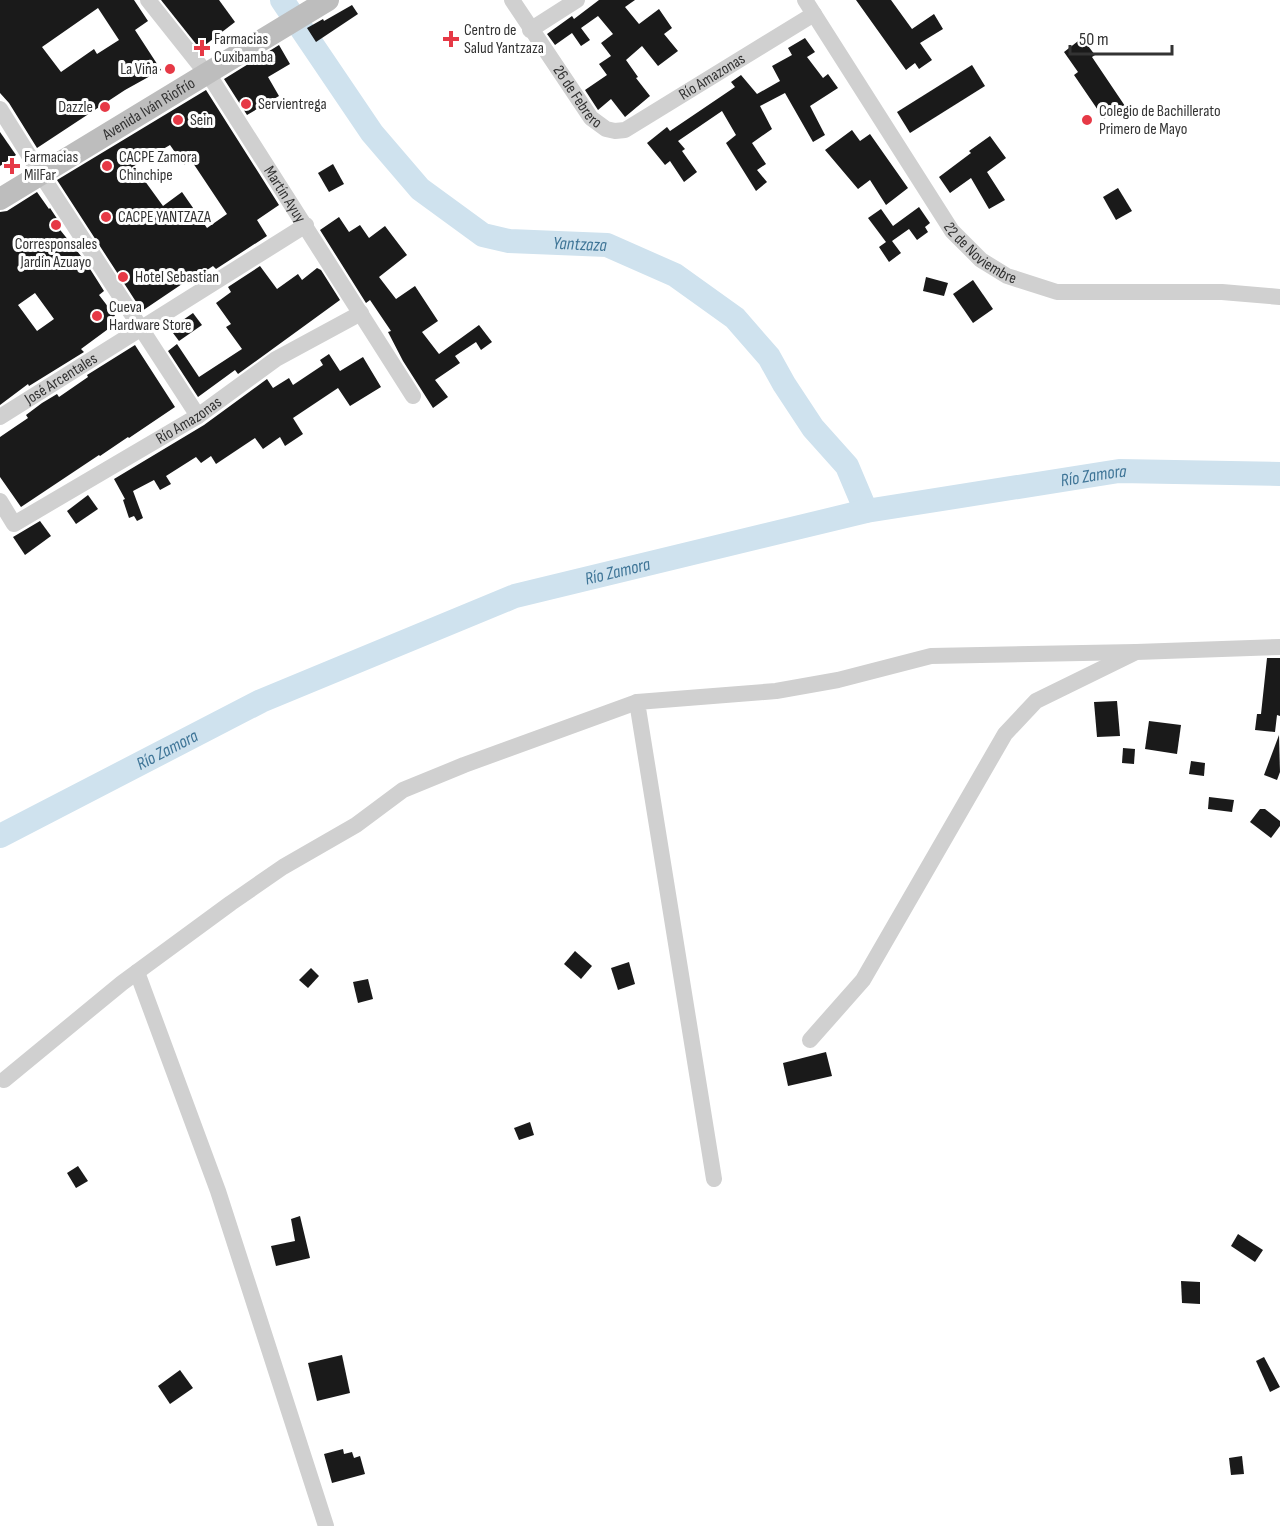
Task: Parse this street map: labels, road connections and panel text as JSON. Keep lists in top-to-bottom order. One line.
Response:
{"streets":{"main road":["Avenida Iván Riofrío"],"street":["Río Amazonas","26 de Febrero","Martín Ayuy","22 de Noviembre","José Arcentales"]},"crossings":[["Río Amazonas","26 de Febrero"],["Río Amazonas","Martín Ayuy"],["Río Amazonas","22 de Noviembre"],["Avenida Iván Riofrío","Martín Ayuy"],["Martín Ayuy","José Arcentales"]],"water":["Yantzaza","Río Zamora"],"places":{"health":["Centro de Salud Yantzaza","Farmacias Cuxibamba","Farmacias MilFar"],"other":["La Viña","Servientrega","Dazzle","Sein","Colegio de Bachillerato Primero de Mayo","CACPE Zamora Chinchipe","CACPE YANTZAZA","Corresponsales Jardin Azuayo","Hotel Sebastian","Cueva Hardware Store"]},"scale_bar":"50 m"}
